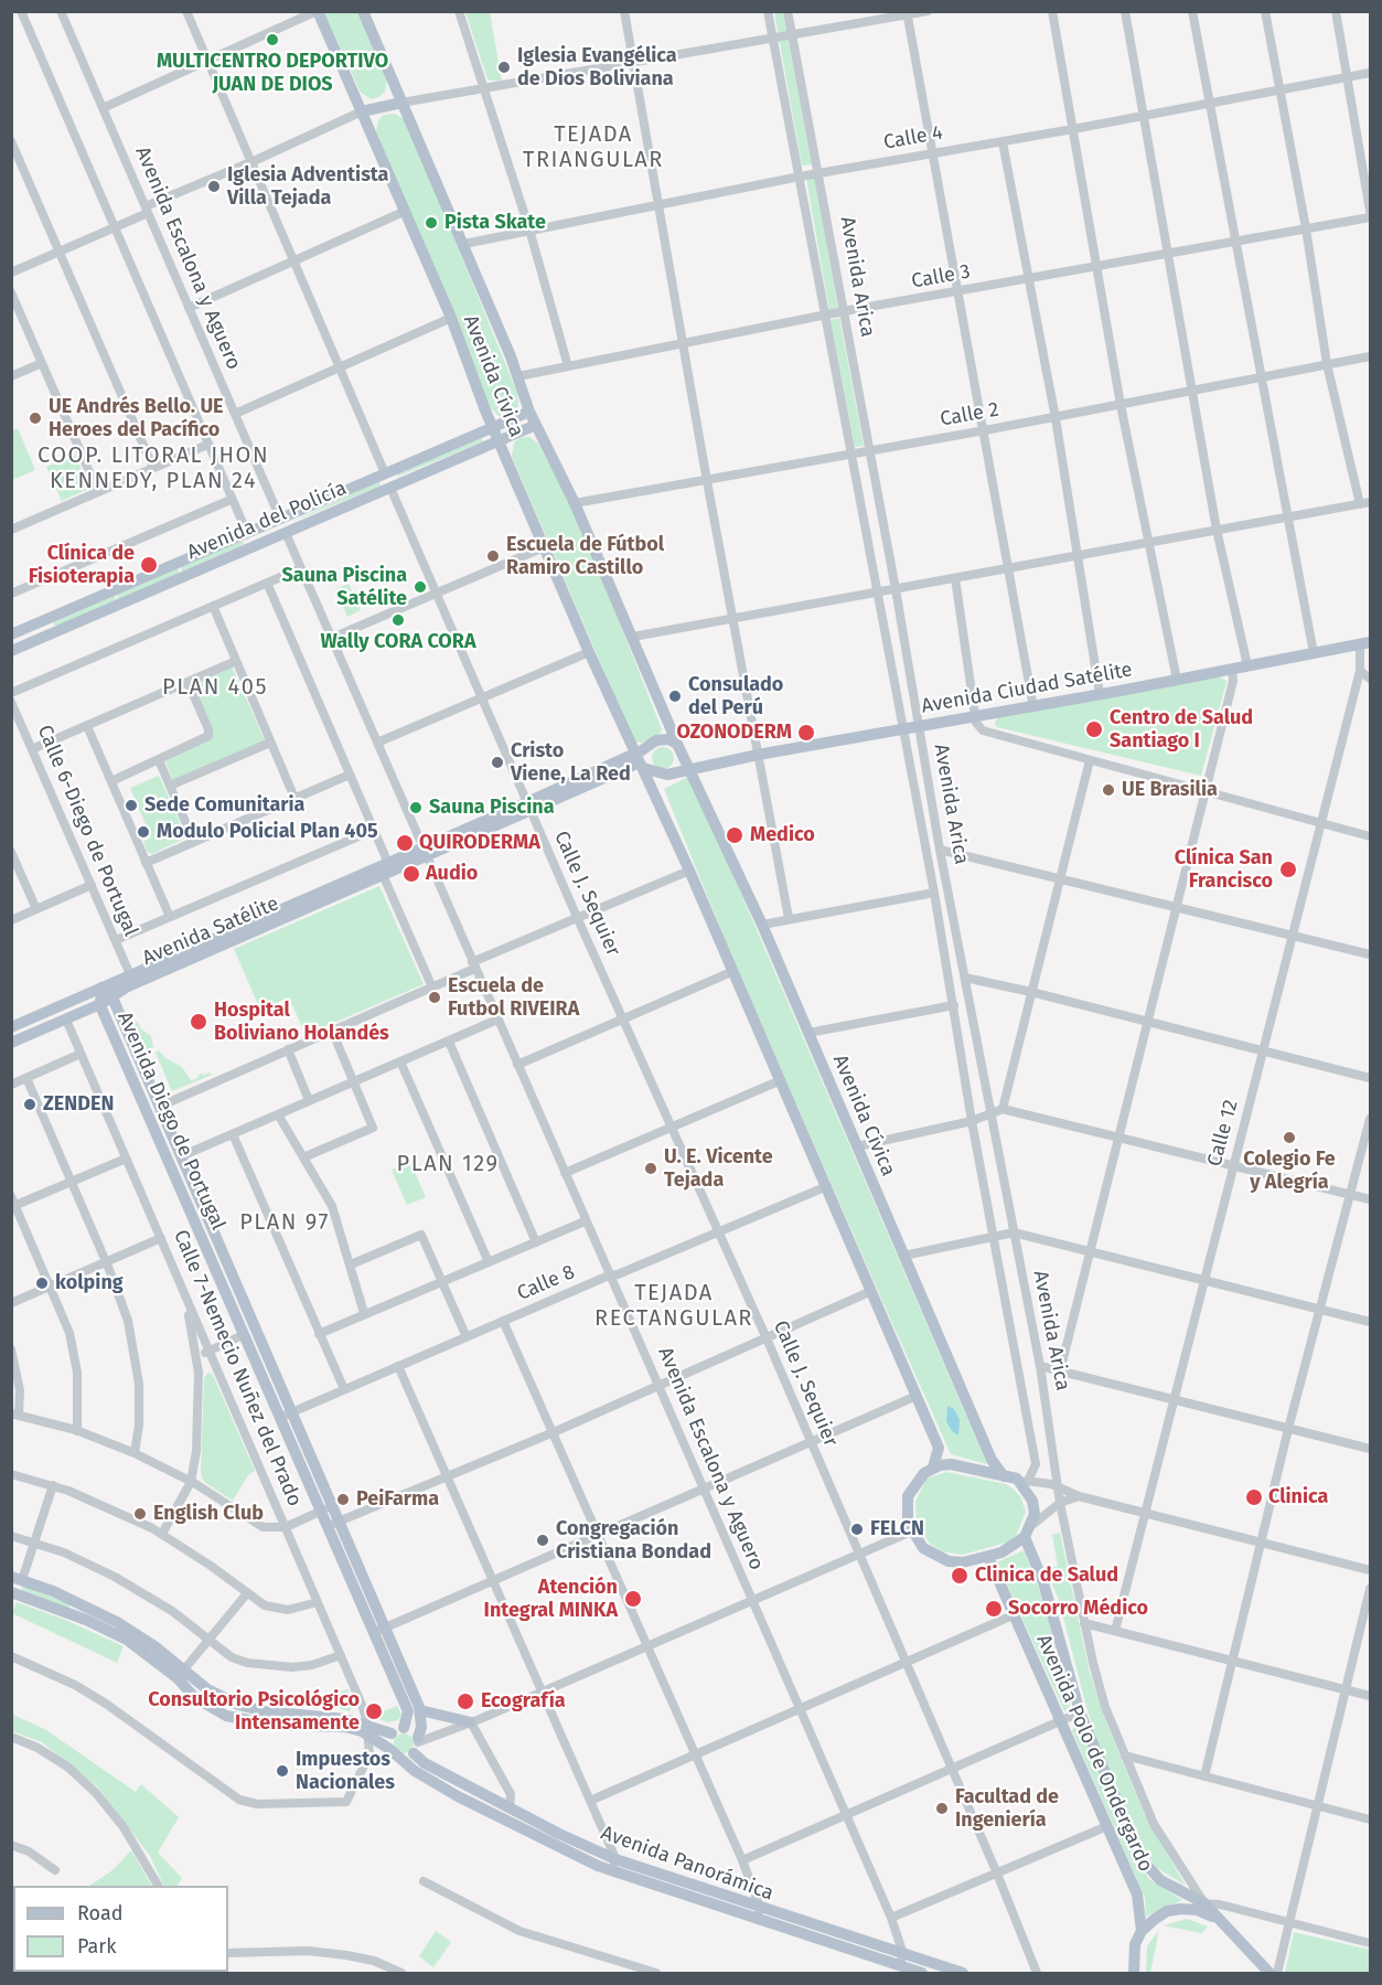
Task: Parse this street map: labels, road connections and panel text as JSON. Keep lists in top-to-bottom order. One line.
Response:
{"streets":{"main road":["Avenida Cívica","Avenida del Policía","Avenida Ciudad Satélite","Avenida Satélite","Avenida Diego de Portugal","Avenida Polo de Ondergardo","Avenida Panorámica"],"street":["Calle 4","Avenida Escalona y Aguero","Avenida Arica","Calle 3","Calle 2","Calle 6-Diego de Portugal","Calle J. Sequier","Calle 12","Calle 8","Calle 7-Nemecio Nuñez del Prado"]},"crossings":[["Calle 4","Avenida Arica"],["Calle 4","Avenida Cívica"],["Avenida Escalona y Aguero","Avenida del Policía"],["Avenida Escalona y Aguero","Avenida Satélite"],["Avenida Escalona y Aguero","Calle 8"],["Avenida Escalona y Aguero","Avenida Panorámica"],["Avenida Arica","Calle 3"],["Avenida Arica","Avenida Cívica"],["Avenida Arica","Calle 2"],["Avenida Arica","Avenida Ciudad Satélite"],["Avenida Arica","Avenida Polo de Ondergardo"],["Calle 3","Avenida Cívica"],["Avenida Cívica","Calle 2"],["Avenida Cívica","Avenida del Policía"],["Avenida Cívica","Avenida Ciudad Satélite"],["Avenida Cívica","Calle 8"],["Avenida Cívica","Avenida Polo de Ondergardo"],["Avenida del Policía","Calle J. Sequier"],["Avenida Ciudad Satélite","Calle 12"],["Calle 6-Diego de Portugal","Avenida Satélite"],["Calle J. Sequier","Calle 8"],["Avenida Satélite","Avenida Diego de Portugal"],["Avenida Diego de Portugal","Calle 8"],["Avenida Diego de Portugal","Avenida Panorámica"],["Calle 7-Nemecio Nuñez del Prado","Avenida Panorámica"]],"districts":["TEJADA TRIANGULAR","COOP. LITORAL JHON KENNEDY, PLAN 24","PLAN 405","PLAN 129","PLAN 97","TEJADA RECTANGULAR"],"places":["MULTICENTRO DEPORTIVO JUAN DE DIOS","Iglesia Evangélica de Dios Boliviana","Iglesia Adventista Villa Tejada","Pista Skate","UE Andrés Bello. UE Heroes del Pacífico","Escuela de Fútbol Ramiro Castillo","Clínica de Fisioterapia","Sauna Piscina Satélite","Wally CORA CORA","Consulado del Perú","Centro de Salud Santiago I","OZONODERM","Cristo Viene, La Red","UE Brasilia","Sede Comunitaria","Sauna Piscina","Modulo Policial Plan 405","Medico","QUIRODERMA","Clínica San Francisco","Audio","Escuela de Futbol RIVEIRA","Hospital Boliviano Holandés","ZENDEN","Colegio Fe y Alegría","U. E. Vicente Tejada","kolping","Clinica","PeiFarma","English Club","FELCN","Congregación Cristiana Bondad","Clinica de Salud","Atención Integral MINKA","Socorro Médico","Ecografía","Consultorio Psicológico Intensamente","Impuestos Nacionales","Facultad de Ingeniería"],"legend":["Road","Park"]}
